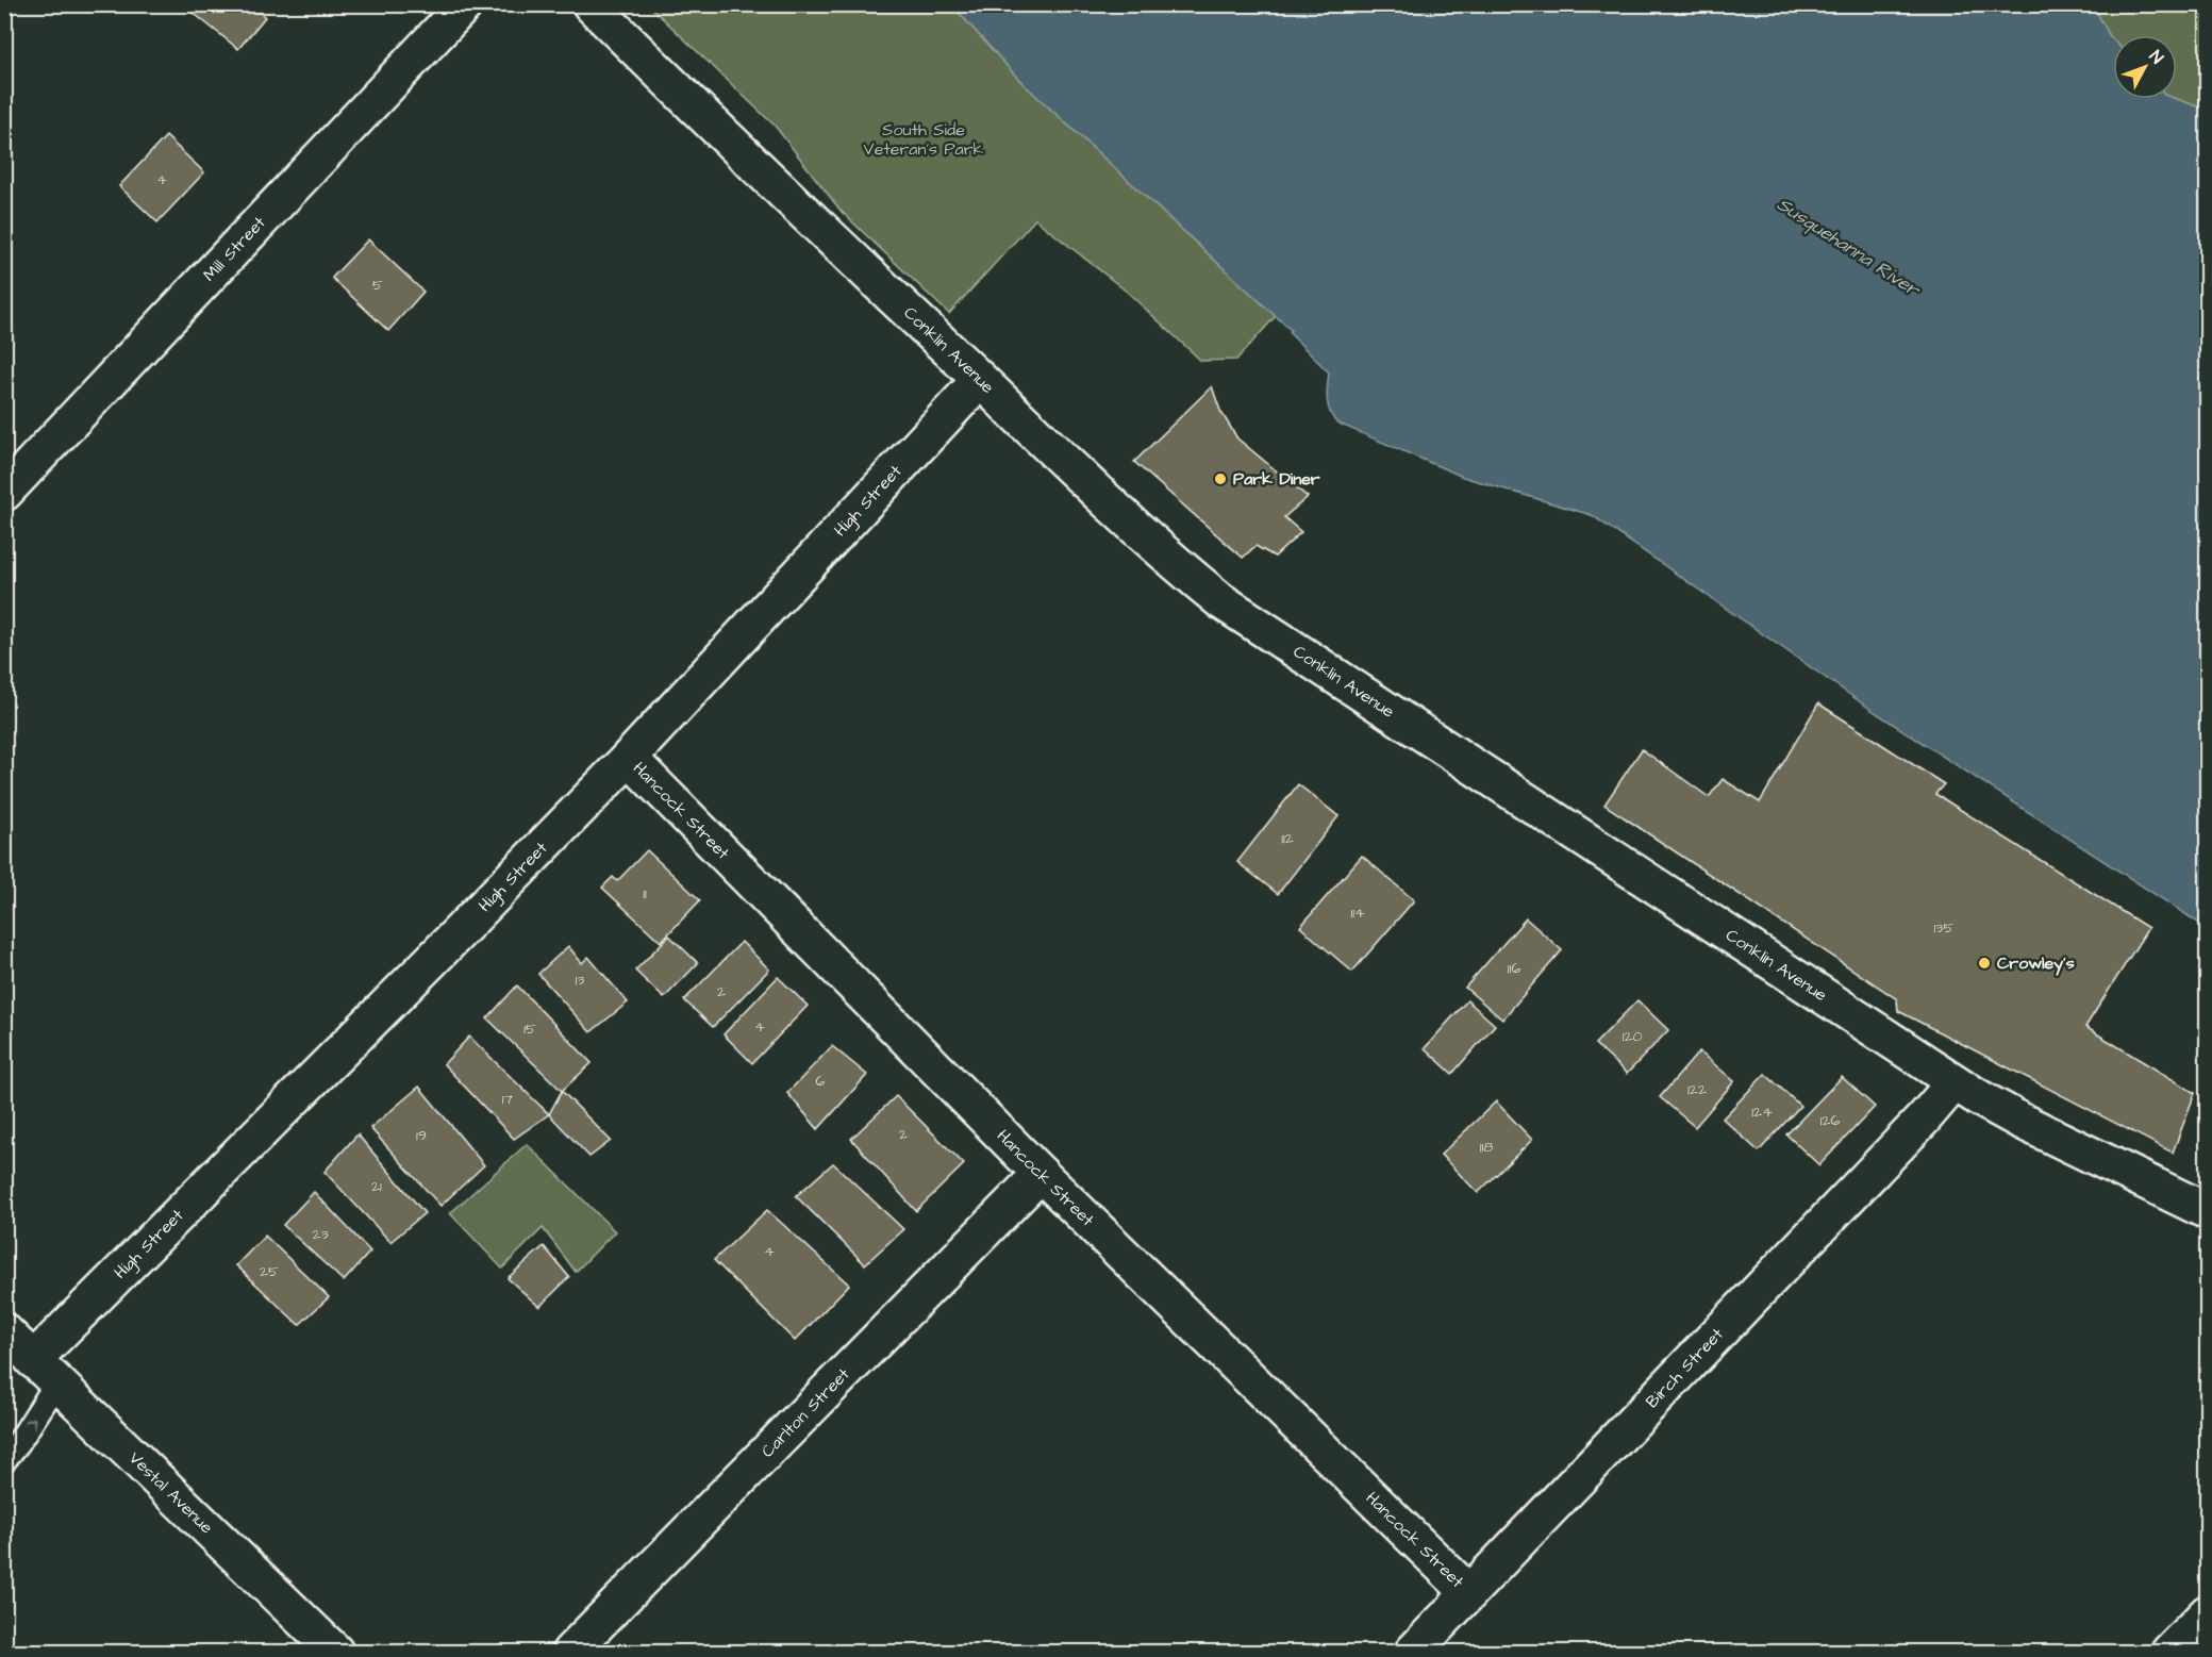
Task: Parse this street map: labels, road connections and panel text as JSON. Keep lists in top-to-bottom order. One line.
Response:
{"streets":{"street":["Mill Street","Conklin Avenue","High Street","Hancock Street","Birch Street","Carlton Street","Vestal Avenue"]},"crossings":[["Conklin Avenue","High Street"],["Conklin Avenue","Birch Street"],["High Street","Hancock Street"],["High Street","Vestal Avenue"],["Hancock Street","Birch Street"],["Hancock Street","Carlton Street"]],"water":["Susquehanna River"],"parks":["South Side Veteran's Park"],"places":["Park Diner","Crowley's"],"house_numbers":["4","5","112","11","114","135","116","13","2","4","15","120","6","122","17","124","126","2","19","118","21","23","4","25"],"north":"top right"}
